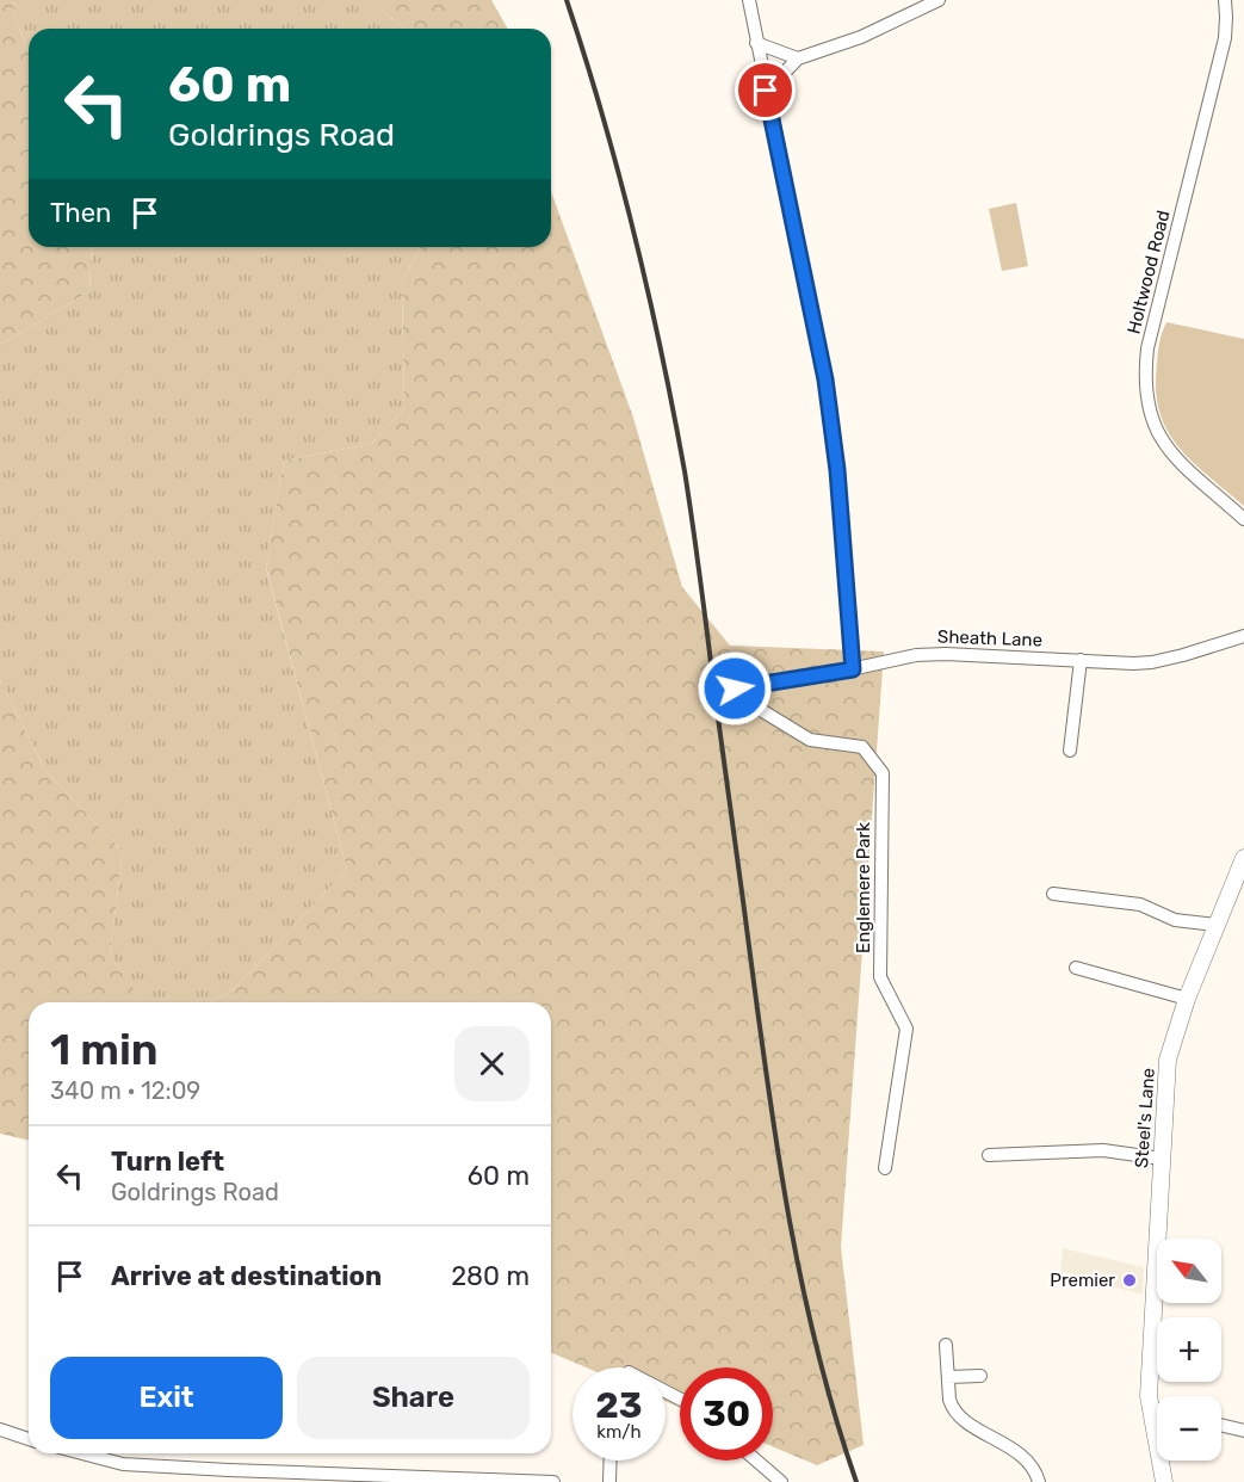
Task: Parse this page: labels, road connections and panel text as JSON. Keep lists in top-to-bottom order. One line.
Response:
{"streets":{"street":["Holtwood Road","Sheath Lane","Englemere Park","Steel's Lane"]},"crossings":[["Sheath Lane","Englemere Park"]],"places":["Premier"],"north":"top left","page":{"turn":["60 m","Goldrings Road"],"then":"Then","heading":["1 min","340 m · 12:09"],"list":[{"name":"Turn left","note":"Goldrings Road","value":"60 m"},{"name":"Arrive at destination","value":"280 m"}],"map_buttons":["+","−"],"buttons":["Exit","Share"],"speed":"23 km/h","limit":"30"}}
